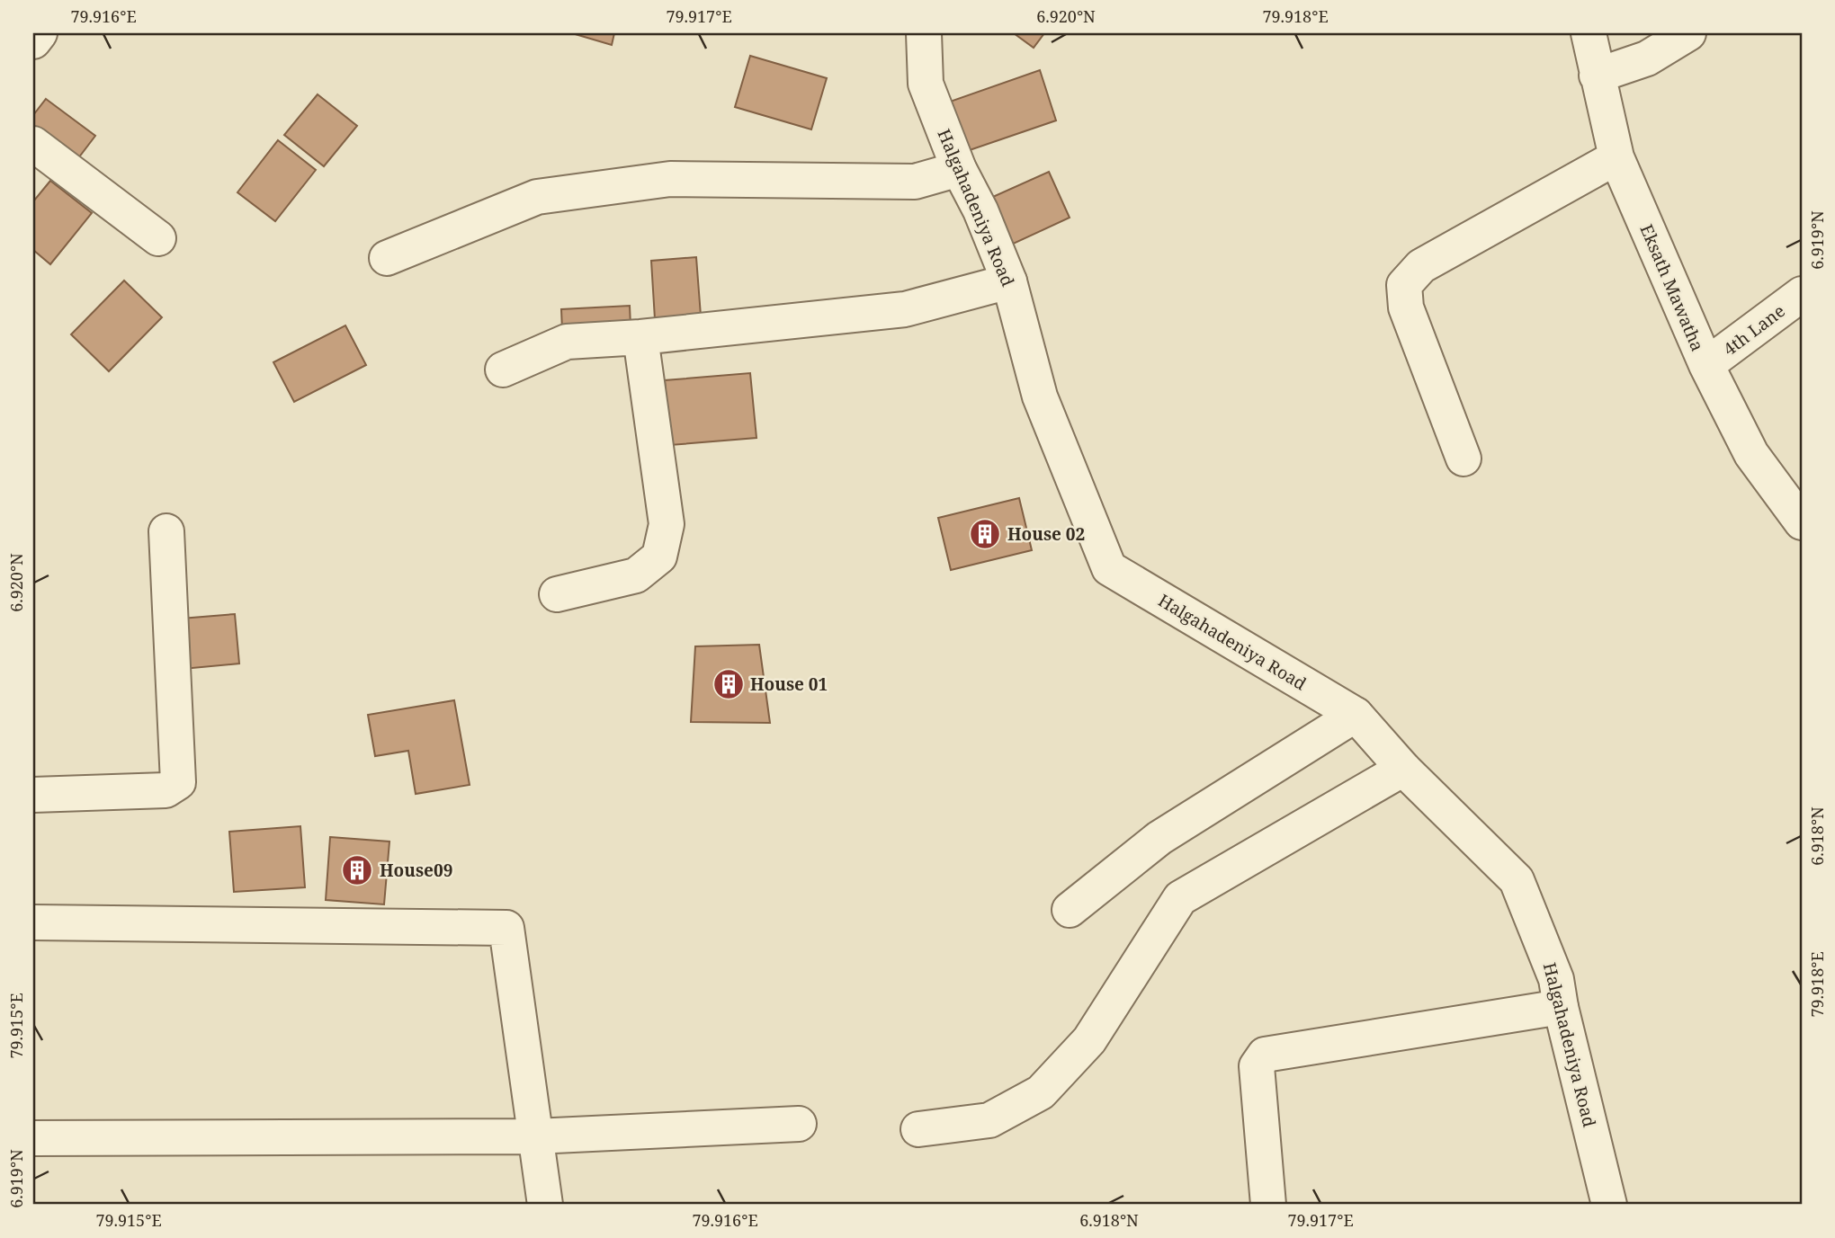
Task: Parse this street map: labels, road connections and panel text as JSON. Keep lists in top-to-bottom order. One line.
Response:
{"streets":{"street":["Halgahadeniya Road","Eksath Mawatha","4th Lane"]},"crossings":[["Eksath Mawatha","4th Lane"]],"places":{"building":["House 02","House 01","House09"]},"coordinates":["79.916°E","79.917°E","6.920°N","79.918°E","6.919°N","6.918°N","79.915°E"]}
